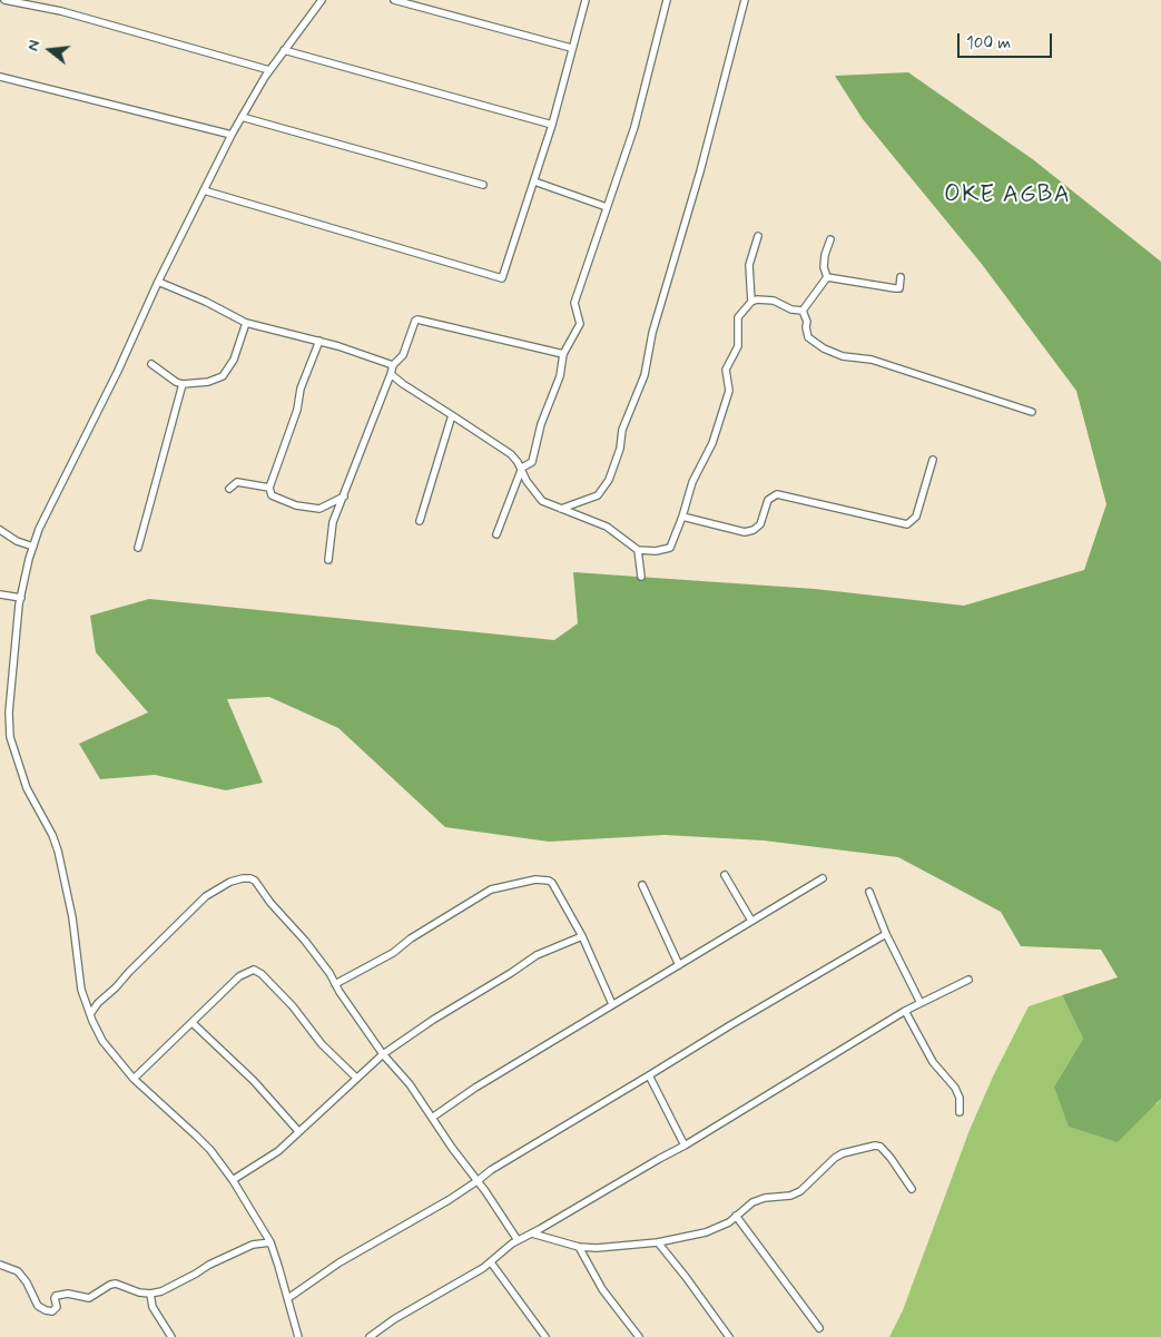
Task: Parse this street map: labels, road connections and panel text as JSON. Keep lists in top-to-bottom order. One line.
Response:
{"districts":["OKE AGBA"],"scale_bar":"100 m","north":"left"}
